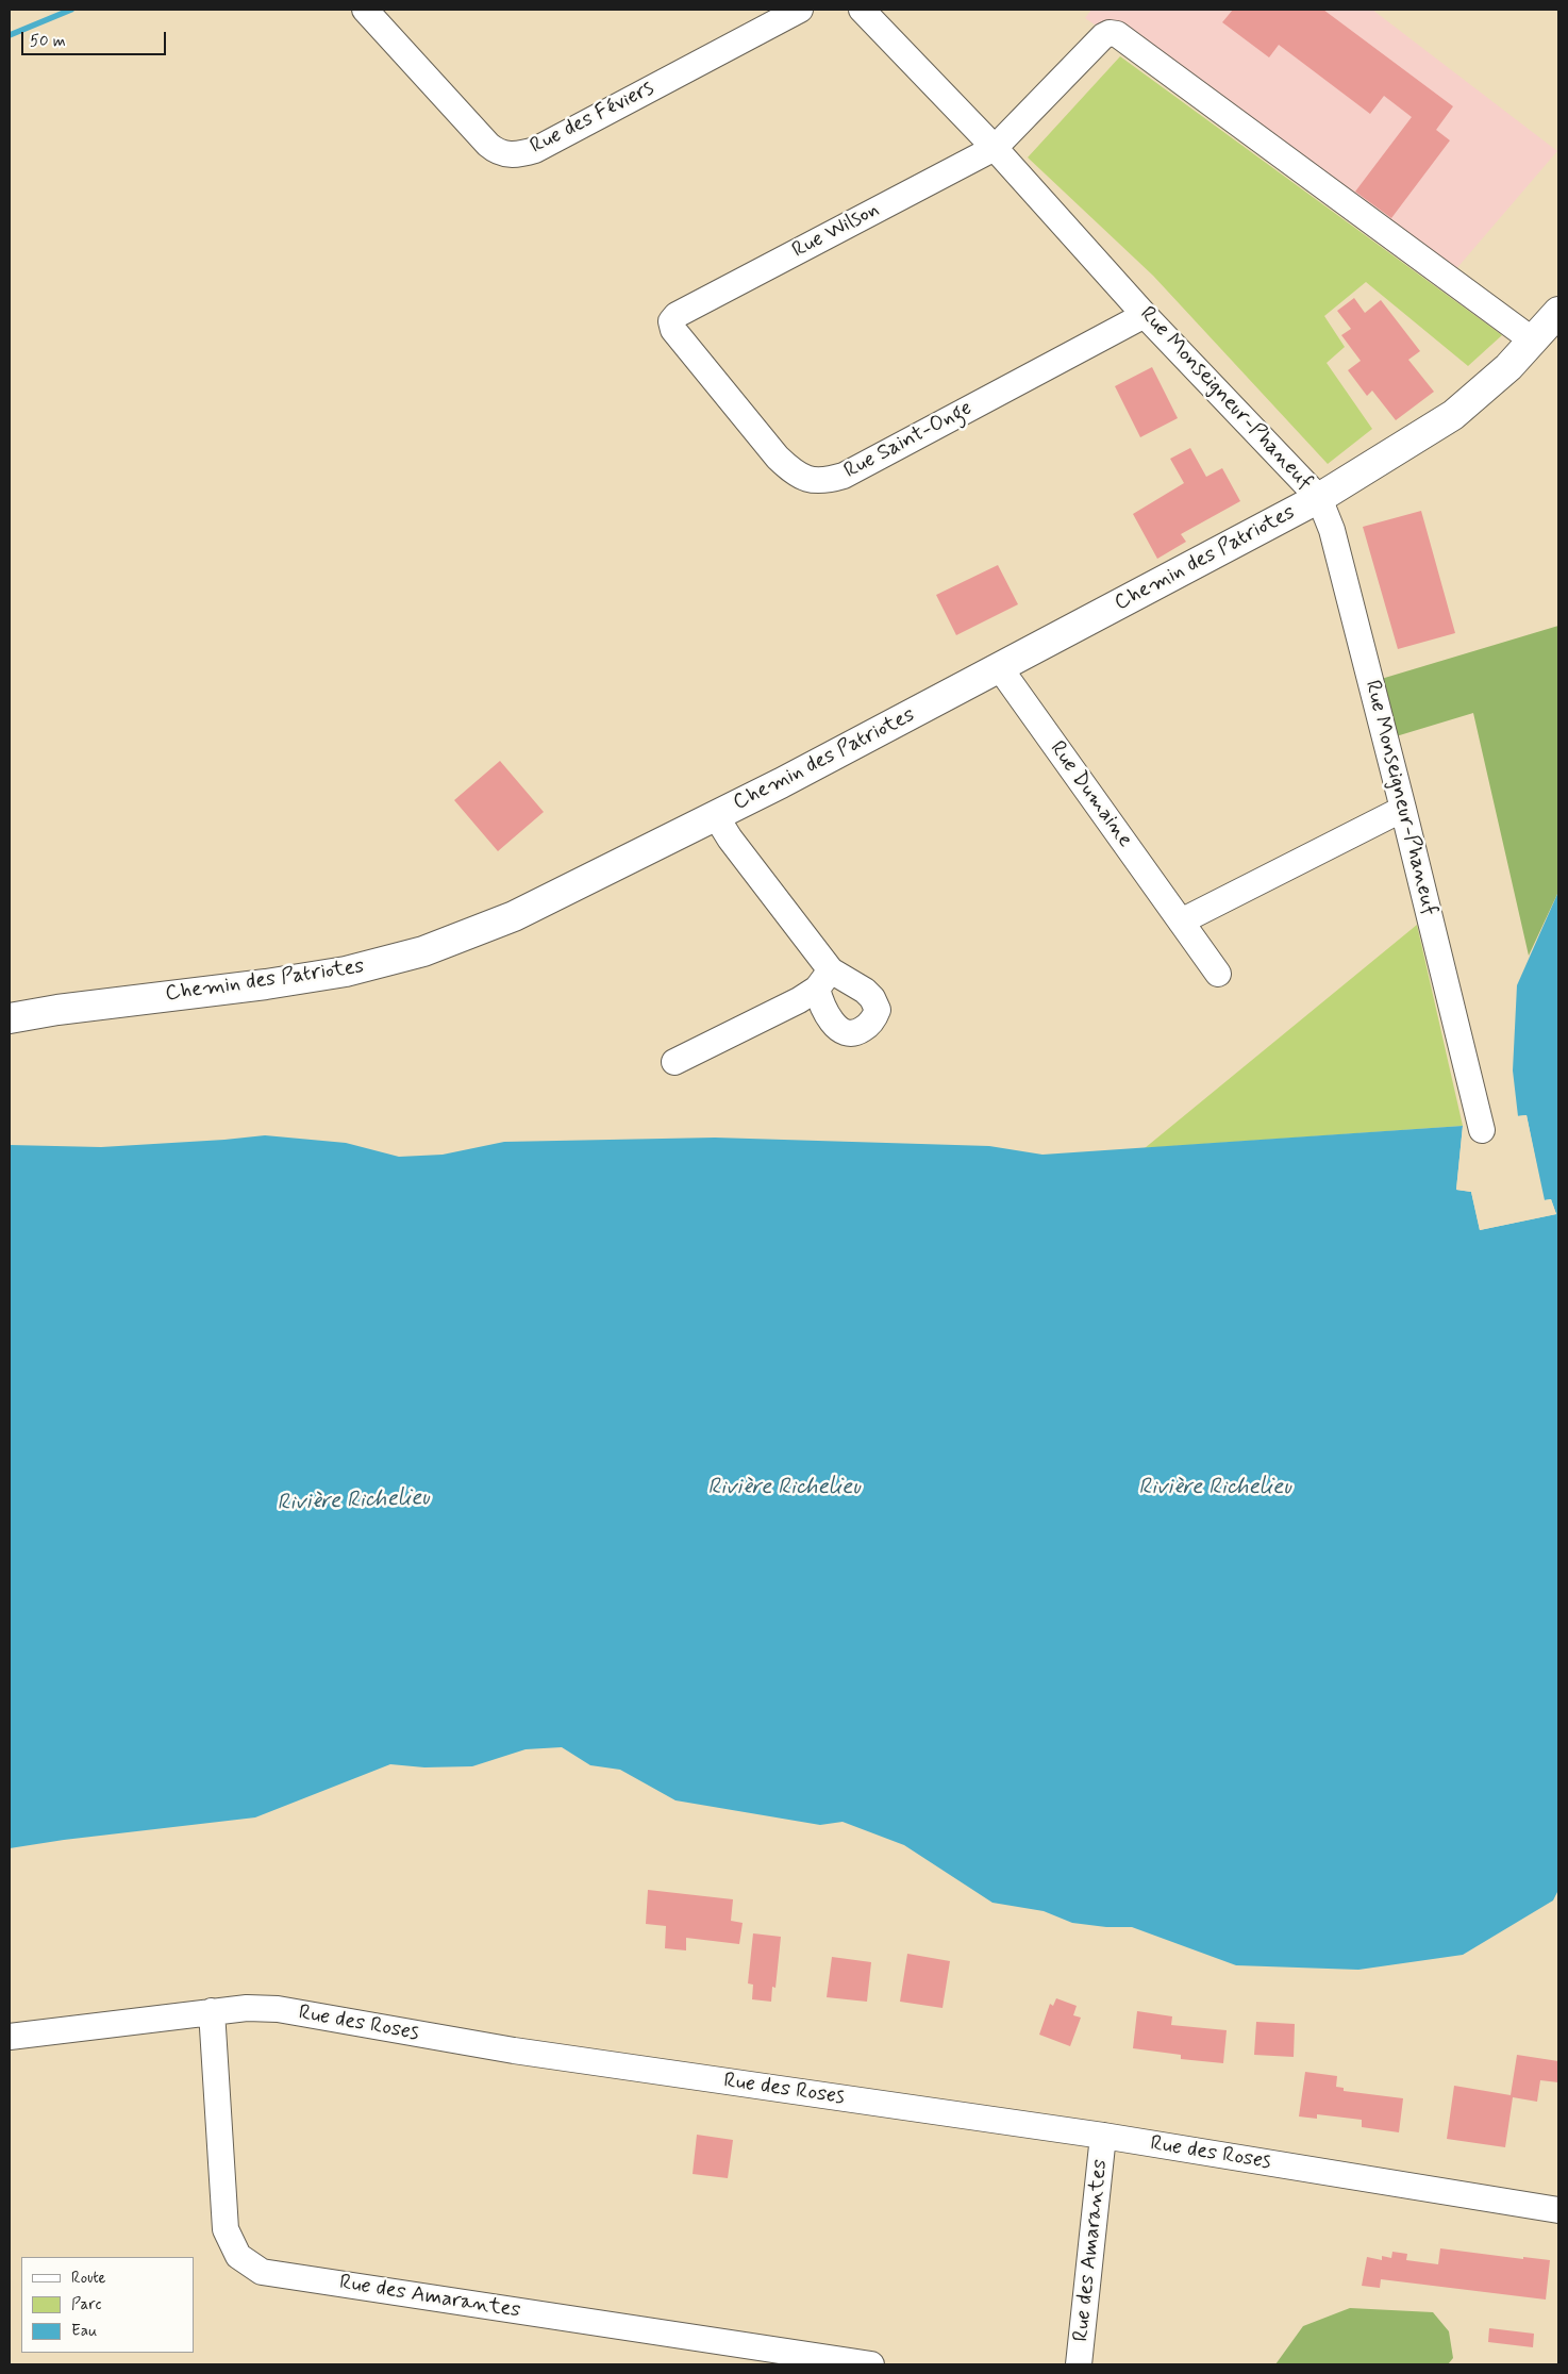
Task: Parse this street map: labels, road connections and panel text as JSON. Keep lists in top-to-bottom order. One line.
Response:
{"streets":{"main road":["Chemin des Patriotes"],"street":["Rue des Féviers","Rue Wilson","Rue Monseigneur-Phaneuf","Rue Saint-Onge","Rue Dumaine","Rue des Roses","Rue des Amarantes"]},"crossings":[["Rue Wilson","Rue Monseigneur-Phaneuf"],["Rue Wilson","Rue Saint-Onge"],["Rue Wilson","Chemin des Patriotes"],["Rue Monseigneur-Phaneuf","Rue Saint-Onge"],["Rue Monseigneur-Phaneuf","Chemin des Patriotes"],["Chemin des Patriotes","Rue Dumaine"],["Rue des Roses","Rue des Amarantes"]],"water":["Rivière Richelieu"],"legend":["Route","Parc","Eau"],"scale_bar":"50 m"}
